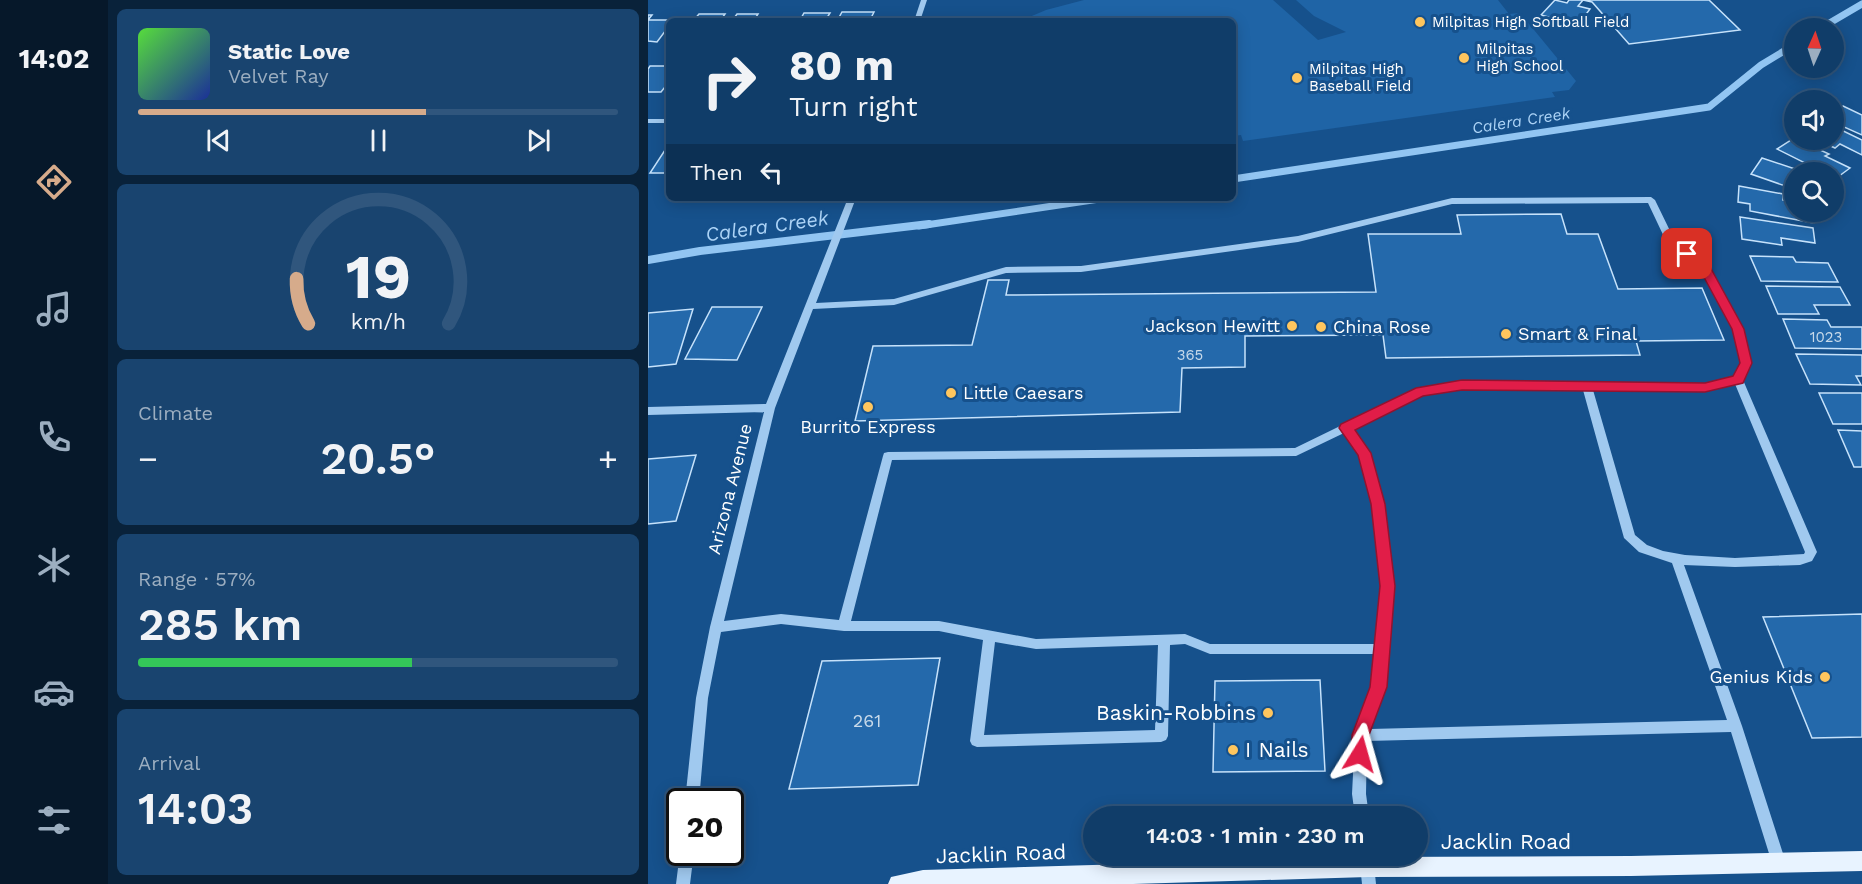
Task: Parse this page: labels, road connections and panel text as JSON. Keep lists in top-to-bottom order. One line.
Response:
{"streets":{"main road":["Jacklin Road"],"street":["Arizona Avenue"]},"water":["Calera Creek"],"places":["Milpitas High Softball Field","Milpitas High School","Milpitas High Baseball Field","Jackson Hewitt","China Rose","Smart & Final","Little Caesars","Burrito Express","Genius Kids","Baskin-Robbins","I Nails"],"house_numbers":["1023","365","261"],"north":"top","page":{"tabs":"14:02","turn":["80 m","Turn right"],"song":["Static Love","Velvet Ray"],"then":"Then","tile":["Climate",["Range · 57%","285 km"],["Arrival","14:03"]],"heat":["−","20.5°","+"],"limit":"20","trip":"14:03 · 1 min · 230 m","gauge":["19","km/h"]}}
